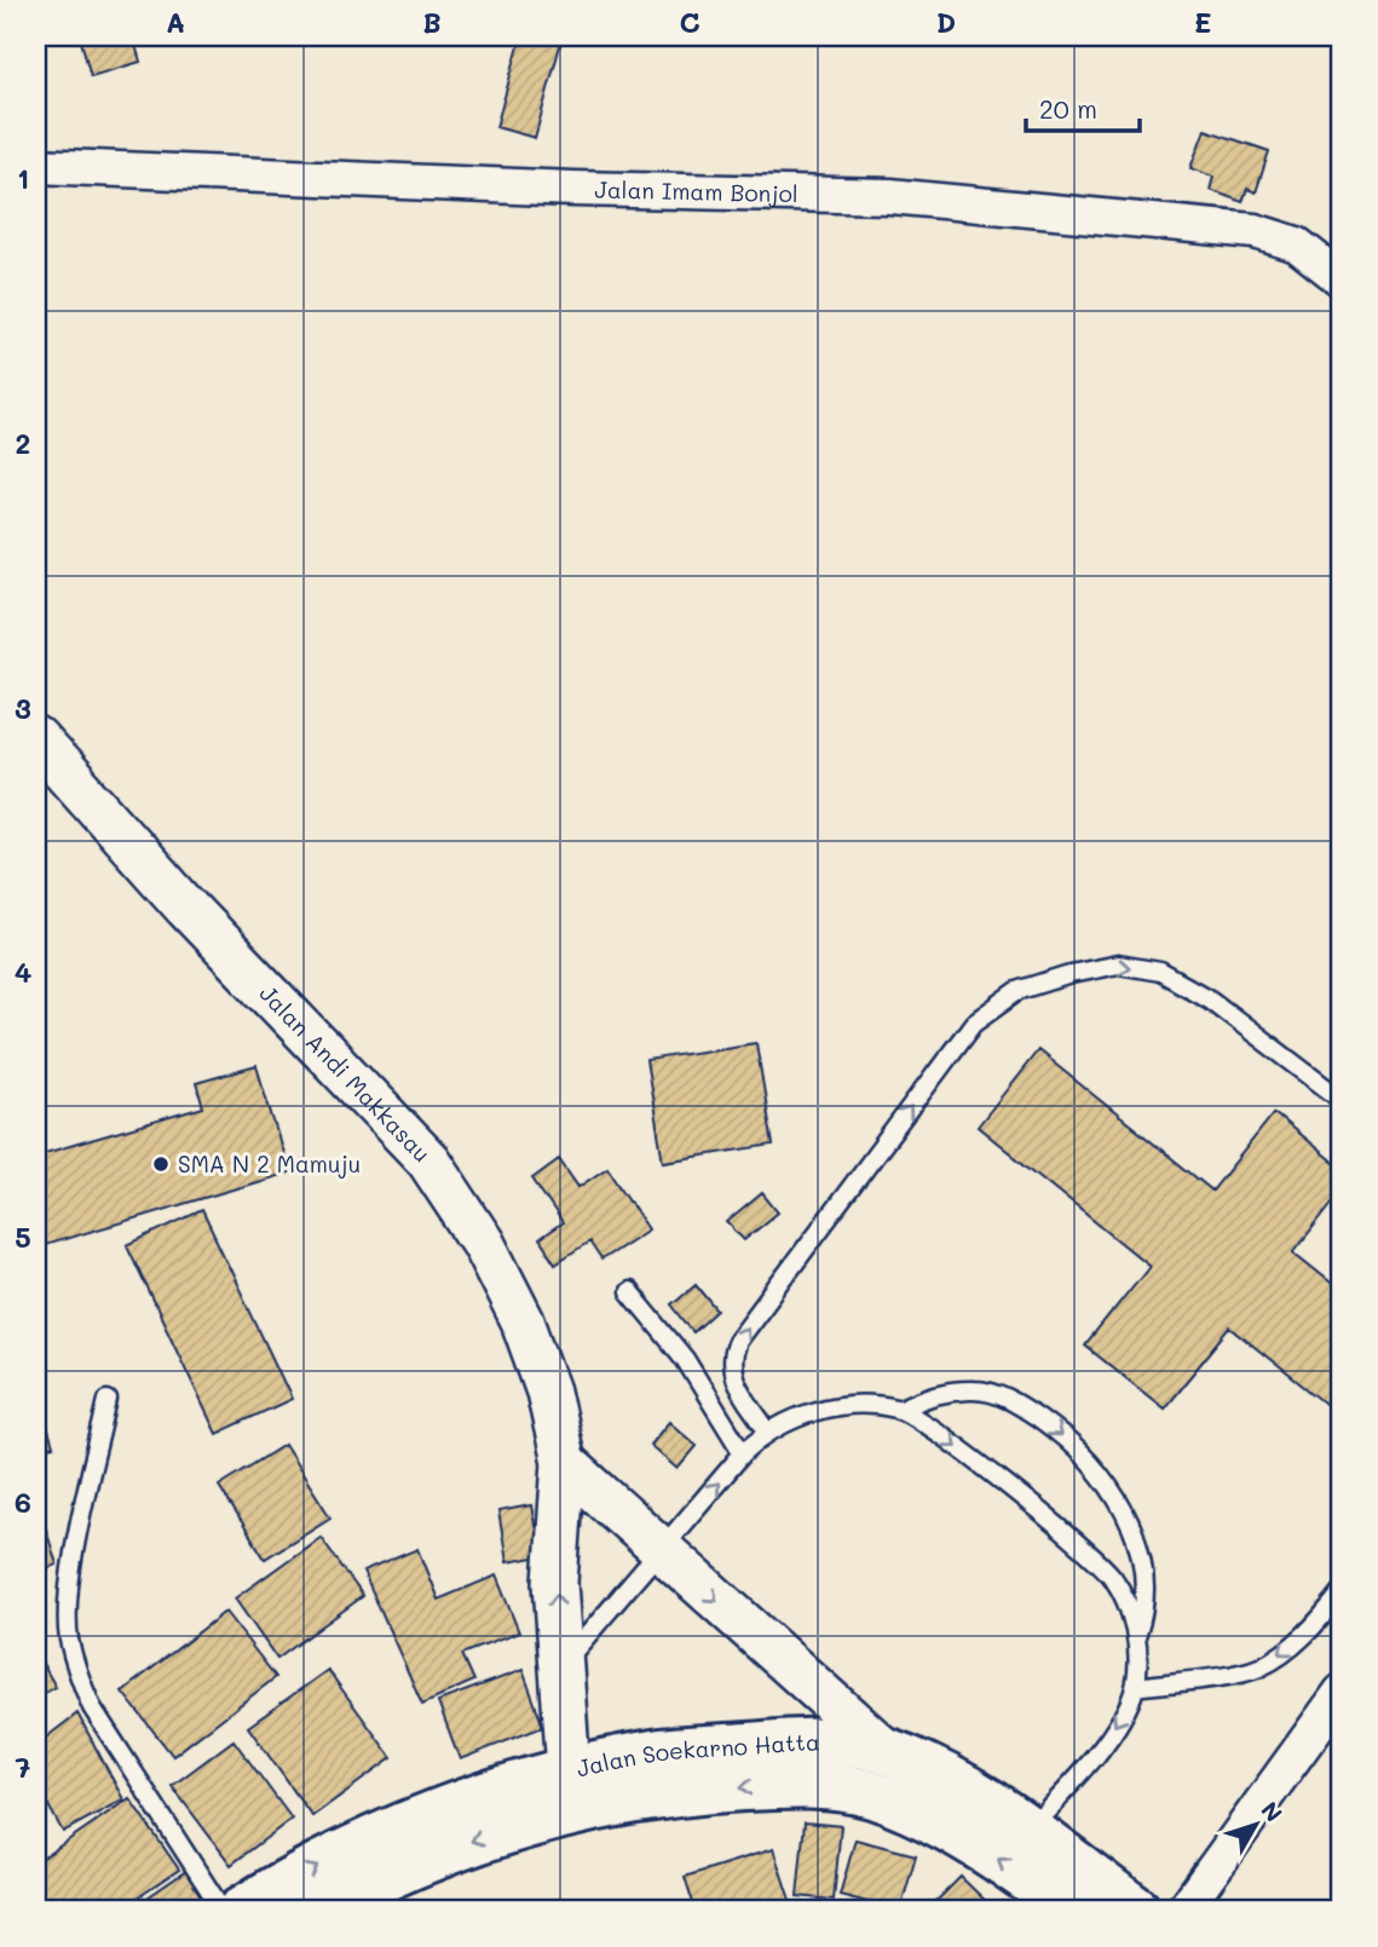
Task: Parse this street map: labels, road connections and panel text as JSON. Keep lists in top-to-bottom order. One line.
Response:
{"streets":{"main road":["Jalan Soekarno Hatta"],"street":["Jalan Imam Bonjol","Jalan Andi Makkasau"]},"crossings":[["Jalan Andi Makkasau","Jalan Soekarno Hatta"]],"places":["SMA N 2 Mamuju"],"scale_bar":"20 m","north":"top right","grid":{"columns":["A","B","C","D","E"],"rows":["1","2","3","4","5","6","7"]}}
